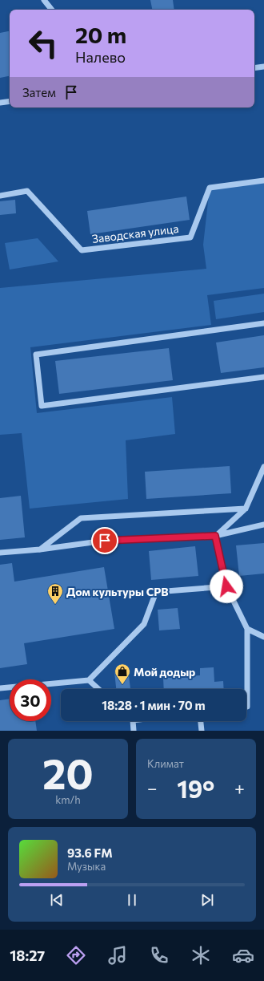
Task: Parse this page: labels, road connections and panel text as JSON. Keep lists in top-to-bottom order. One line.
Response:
{"streets":{"street":["Заводская улица"]},"places":{"building":["Дом культуры СРВ"],"shop":["Мой додыр"]},"page":{"turn":["20 m","Налево"],"then":"Затем","limit":"30","trip":"18:28 · 1 мин · 70 m","tile":[["20","km/h"],"Климат"],"heat":["−","19°","+"],"song":["93.6 FM","Музыка"],"tabs":"18:27"}}
